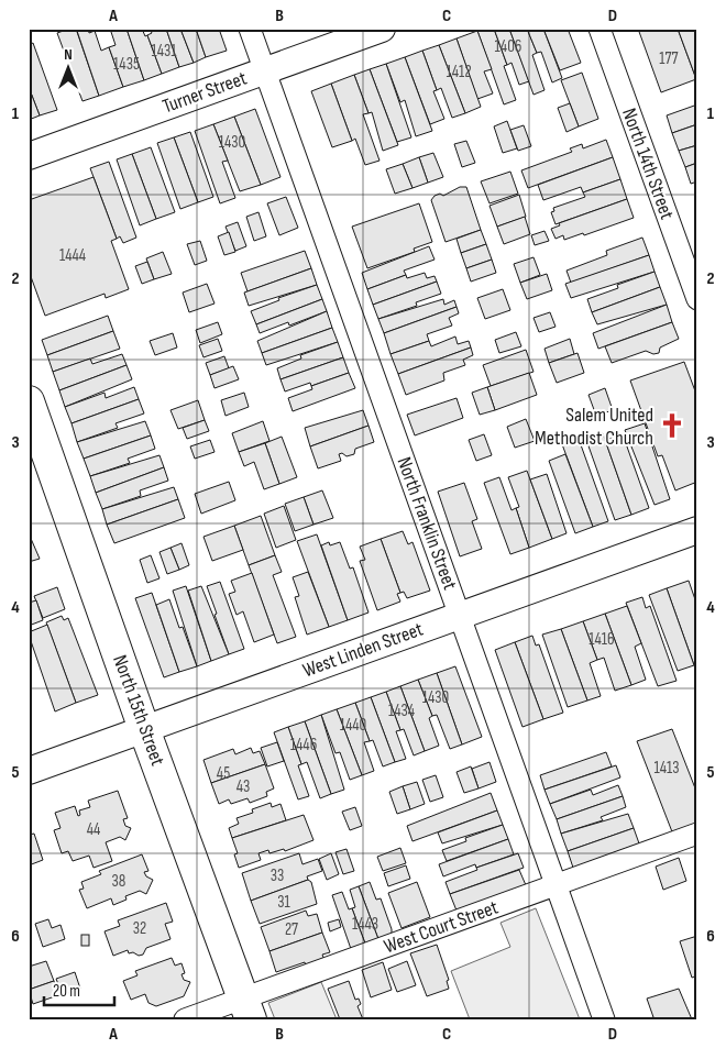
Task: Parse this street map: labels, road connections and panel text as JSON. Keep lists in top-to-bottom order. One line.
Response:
{"streets":{"main road":["North 15th Street"],"street":["Turner Street","North 14th Street","North Franklin Street","West Linden Street","West Court Street"]},"crossings":[["Turner Street","North Franklin Street"],["North Franklin Street","West Linden Street"],["North Franklin Street","West Court Street"],["West Linden Street","North 15th Street"],["North 15th Street","West Court Street"]],"places":{"church":["Salem United Methodist Church"]},"house_numbers":["1406","1431","177","1435","1412","1430","1444","1416","1430","1434","1440","1446","1413","45","43","44","33","38","31","1443","32","27"],"scale_bar":"20 m","north":"top","grid":{"columns":["A","B","C","D"],"rows":["1","2","3","4","5","6"]}}
